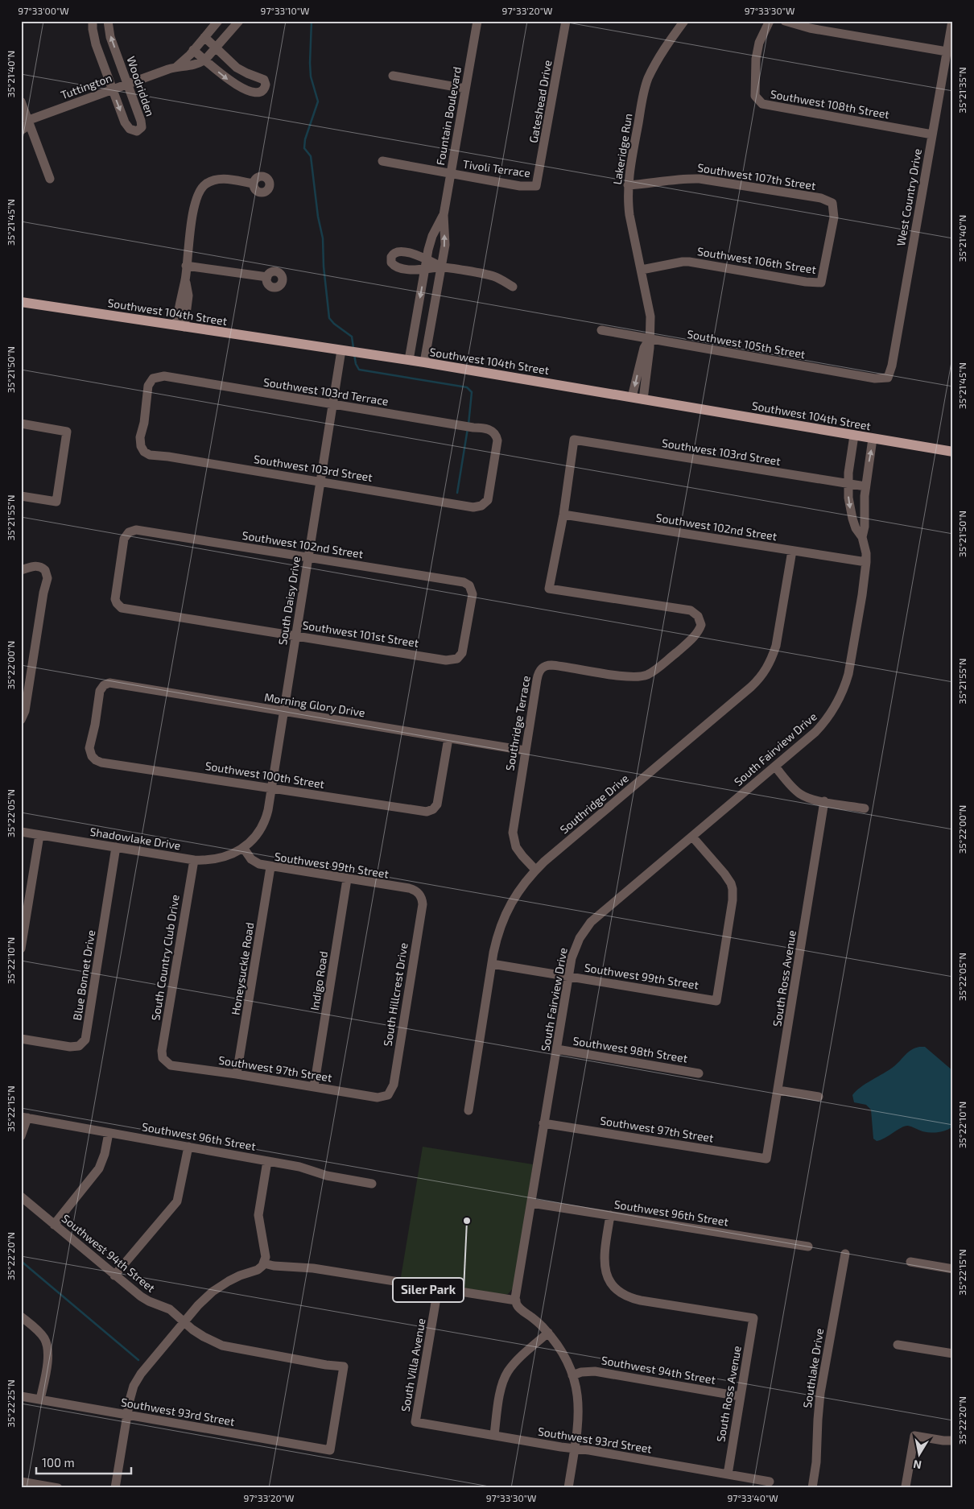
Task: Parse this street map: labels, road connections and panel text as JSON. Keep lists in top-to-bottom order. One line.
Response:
{"streets":{"main road":["Southwest 104th Street"],"street":["Tuttington","Woodridden","Gateshead Drive","Southwest 108th Street","Fountain Boulevard","Lakeridge Run","Tivoli Terrace","Southwest 107th Street","West Country Drive","Southwest 106th Street","Southwest 105th Street","Southwest 103rd Terrace","Southwest 103rd Street","Southwest 102nd Street","South Daisy Drive","Southwest 101st Street","Morning Glory Drive","Southridge Terrace","South Fairview Drive","Southwest 100th Street","Southridge Drive","Shadowlake Drive","Southwest 99th Street","South Country Club Drive","Honeysuckle Road","Blue Bonnet Drive","South Ross Avenue","Indigo Road","South Hillcrest Drive","Southwest 98th Street","Southwest 97th Street","Southwest 96th Street","Southwest 94th Street","South Villa Avenue","Southlake Drive","Southwest 93rd Street"]},"crossings":[["Tuttington","Woodridden"],["Gateshead Drive","Tivoli Terrace"],["Southwest 108th Street","West Country Drive"],["Fountain Boulevard","Tivoli Terrace"],["Fountain Boulevard","Southwest 104th Street"],["Lakeridge Run","Southwest 107th Street"],["Lakeridge Run","Southwest 106th Street"],["Lakeridge Run","Southwest 104th Street"],["Lakeridge Run","Southwest 105th Street"],["Southwest 107th Street","Southwest 106th Street"],["West Country Drive","Southwest 105th Street"],["Southwest 104th Street","South Daisy Drive"],["Southwest 104th Street","South Fairview Drive"],["Southwest 103rd Terrace","Southwest 103rd Street"],["Southwest 103rd Terrace","South Daisy Drive"],["Southwest 103rd Street","Southwest 102nd Street"],["Southwest 103rd Street","South Daisy Drive"],["Southwest 103rd Street","Southridge Terrace"],["Southwest 103rd Street","South Fairview Drive"],["Southwest 102nd Street","South Daisy Drive"],["Southwest 102nd Street","Southwest 101st Street"],["Southwest 102nd Street","Southridge Terrace"],["Southwest 102nd Street","South Fairview Drive"],["Southwest 102nd Street","Southridge Drive"],["South Daisy Drive","Southwest 101st Street"],["South Daisy Drive","Morning Glory Drive"],["South Daisy Drive","Southwest 100th Street"],["South Daisy Drive","Shadowlake Drive"],["South Daisy Drive","Southwest 99th Street"],["Morning Glory Drive","Southridge Terrace"],["Morning Glory Drive","Southwest 100th Street"],["Southridge Terrace","Southridge Drive"],["South Fairview Drive","Southwest 99th Street"],["South Fairview Drive","Southwest 98th Street"],["South Fairview Drive","Southwest 97th Street"],["South Fairview Drive","Southwest 96th Street"],["Southridge Drive","Southwest 99th Street"],["Shadowlake Drive","Southwest 99th Street"],["Shadowlake Drive","South Country Club Drive"],["Shadowlake Drive","Blue Bonnet Drive"],["Southwest 99th Street","Honeysuckle Road"],["Southwest 99th Street","Indigo Road"],["Southwest 99th Street","South Hillcrest Drive"],["South Country Club Drive","Southwest 97th Street"],["Honeysuckle Road","Southwest 97th Street"],["South Ross Avenue","Southwest 97th Street"],["South Ross Avenue","Southwest 96th Street"],["South Ross Avenue","Southwest 94th Street"],["South Ross Avenue","Southwest 93rd Street"],["Indigo Road","Southwest 97th Street"],["South Hillcrest Drive","Southwest 97th Street"],["Southwest 94th Street","Southwest 93rd Street"],["South Villa Avenue","Southwest 93rd Street"]],"places":["Siler Park"],"scale_bar":"100 m","north":"bottom","coordinates":["97°33'00\"W","97°33'10\"W","97°33'20\"W","97°33'30\"W","35°21'40\"N","35°21'35\"N","35°21'45\"N","35°21'50\"N","35°21'55\"N","35°22'00\"N","35°22'05\"N","35°22'10\"N","35°22'15\"N","35°22'20\"N","35°22'25\"N","97°33'40\"W"]}
